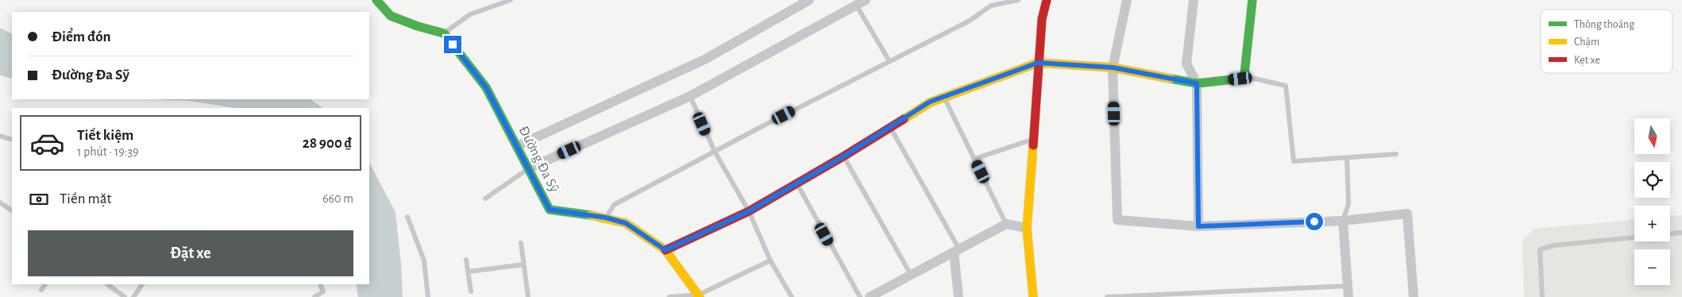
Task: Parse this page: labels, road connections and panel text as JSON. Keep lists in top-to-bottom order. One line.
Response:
{"streets":{"street":["Đường Đa Sỹ"]},"legend":["Thông thoáng","Chậm","Kẹt xe"],"north":"bottom","page":{"banner":["Điểm đón","Đường Đa Sỹ"],"list":[{"name":"Tiết kiệm","note":"1 phút · 19:39","value":"28 900 ₫"}],"map_buttons":["+","−"],"pay":["Tiền mặt","660 m"],"buttons":"Đặt xe"}}
